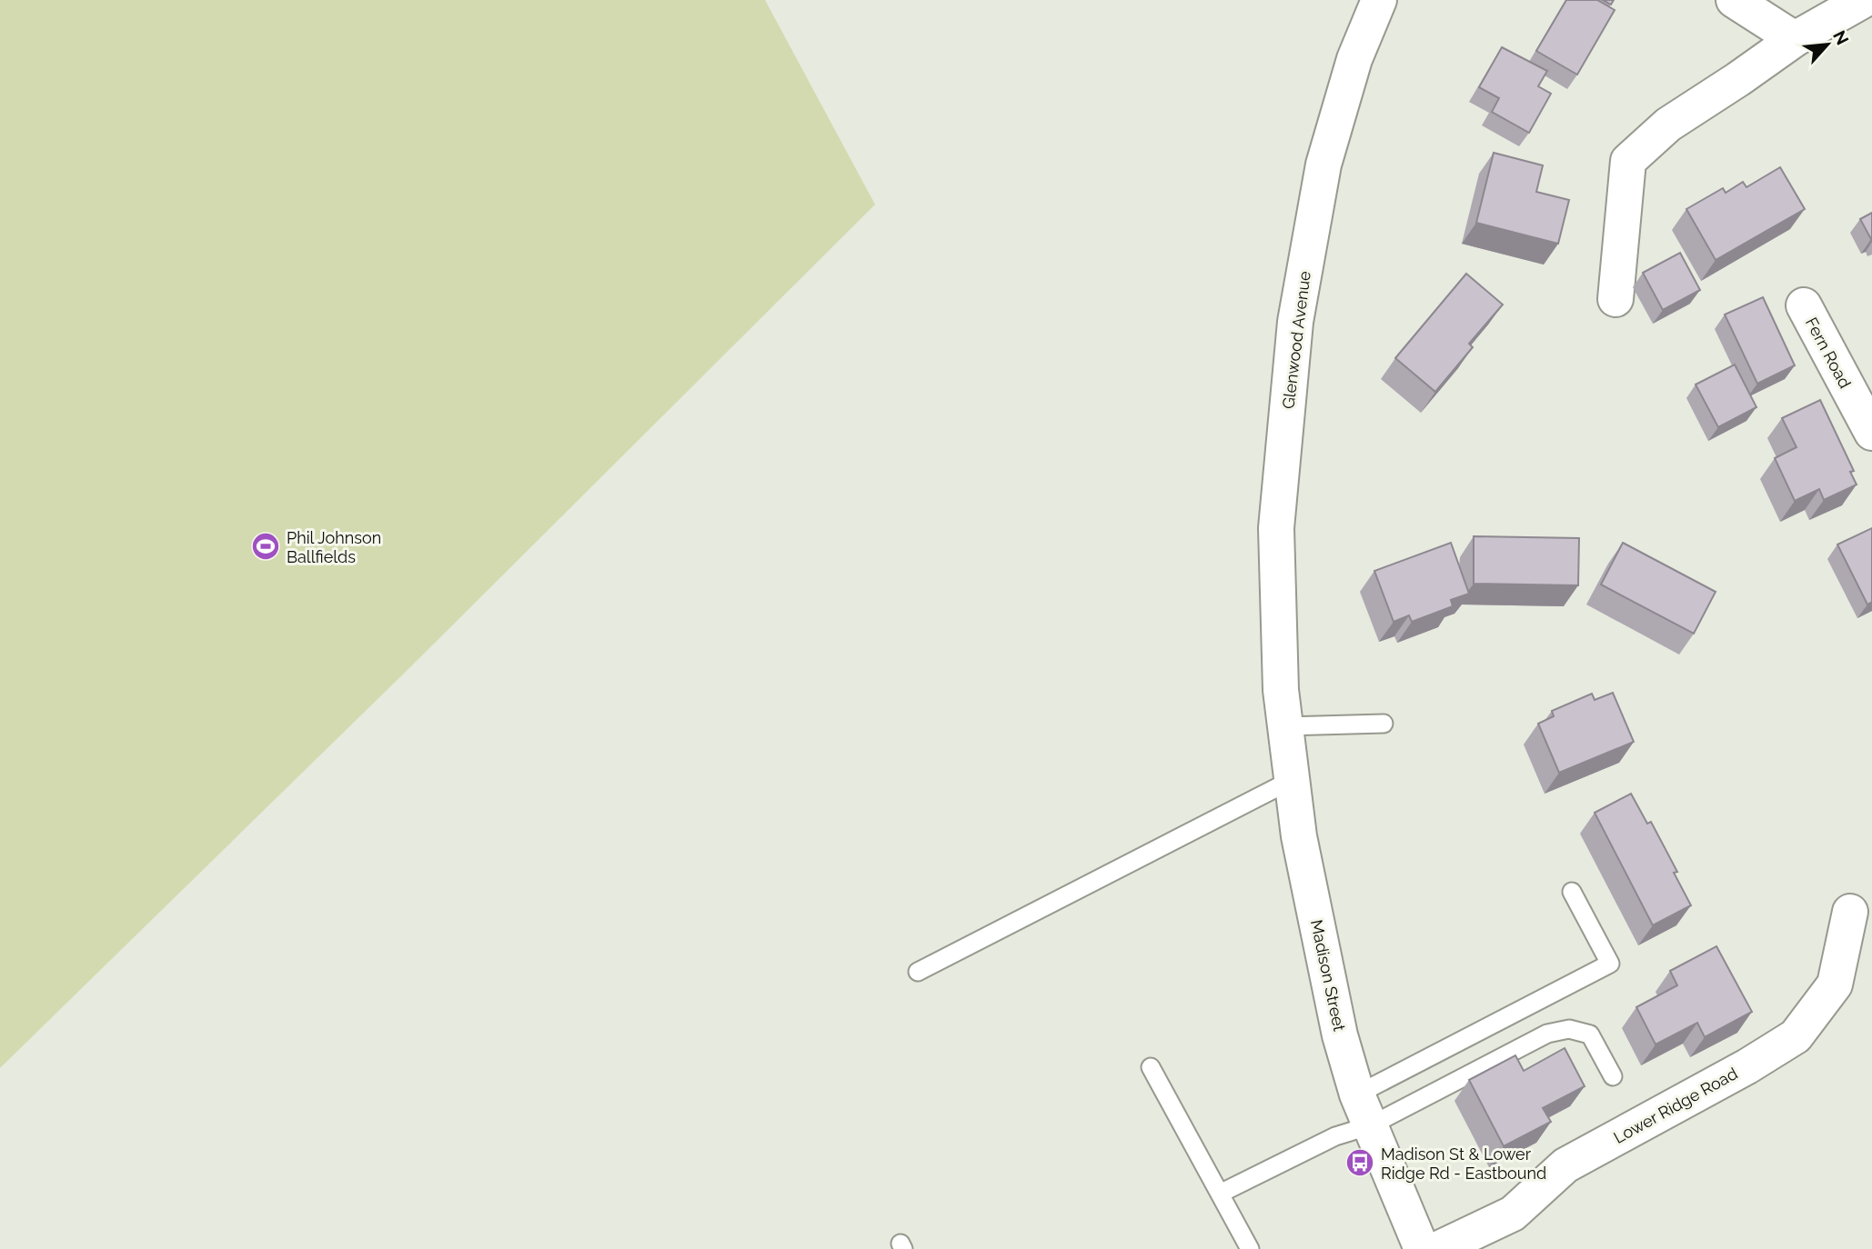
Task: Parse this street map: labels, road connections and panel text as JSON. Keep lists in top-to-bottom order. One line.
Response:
{"streets":{"street":["Glenwood Avenue","Fern Road","Madison Street","Lower Ridge Road"]},"crossings":[["Glenwood Avenue","Madison Street"]],"places":{"sports":["Phil Johnson Ballfields"],"bus stop":["Madison St & Lower Ridge Rd - Eastbound"]},"north":"top right"}
